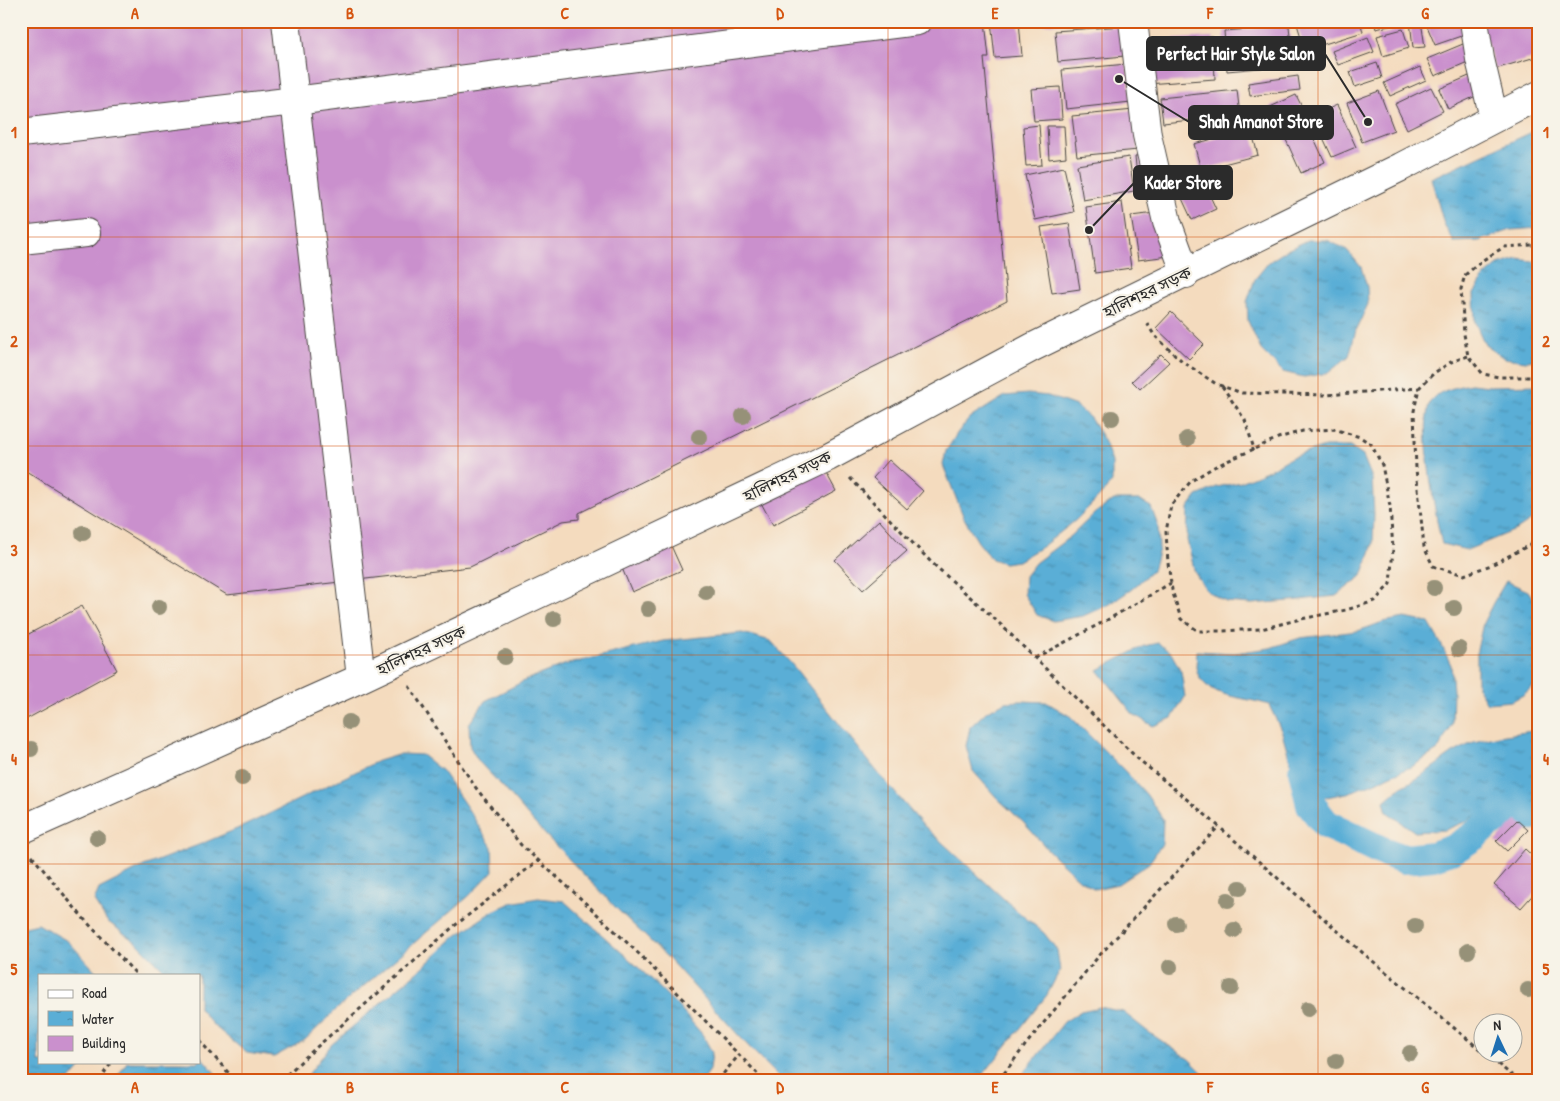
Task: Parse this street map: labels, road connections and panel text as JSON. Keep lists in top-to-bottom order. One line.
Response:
{"streets":{"street":["হালিশহর সড়ক"]},"places":["Shah Amanot Store","Perfect Hair Style Salon","Kader Store"],"legend":["Road","Water","Building"],"north":"top","grid":{"columns":["A","B","C","D","E","F","G"],"rows":["1","2","3","4","5"]}}
